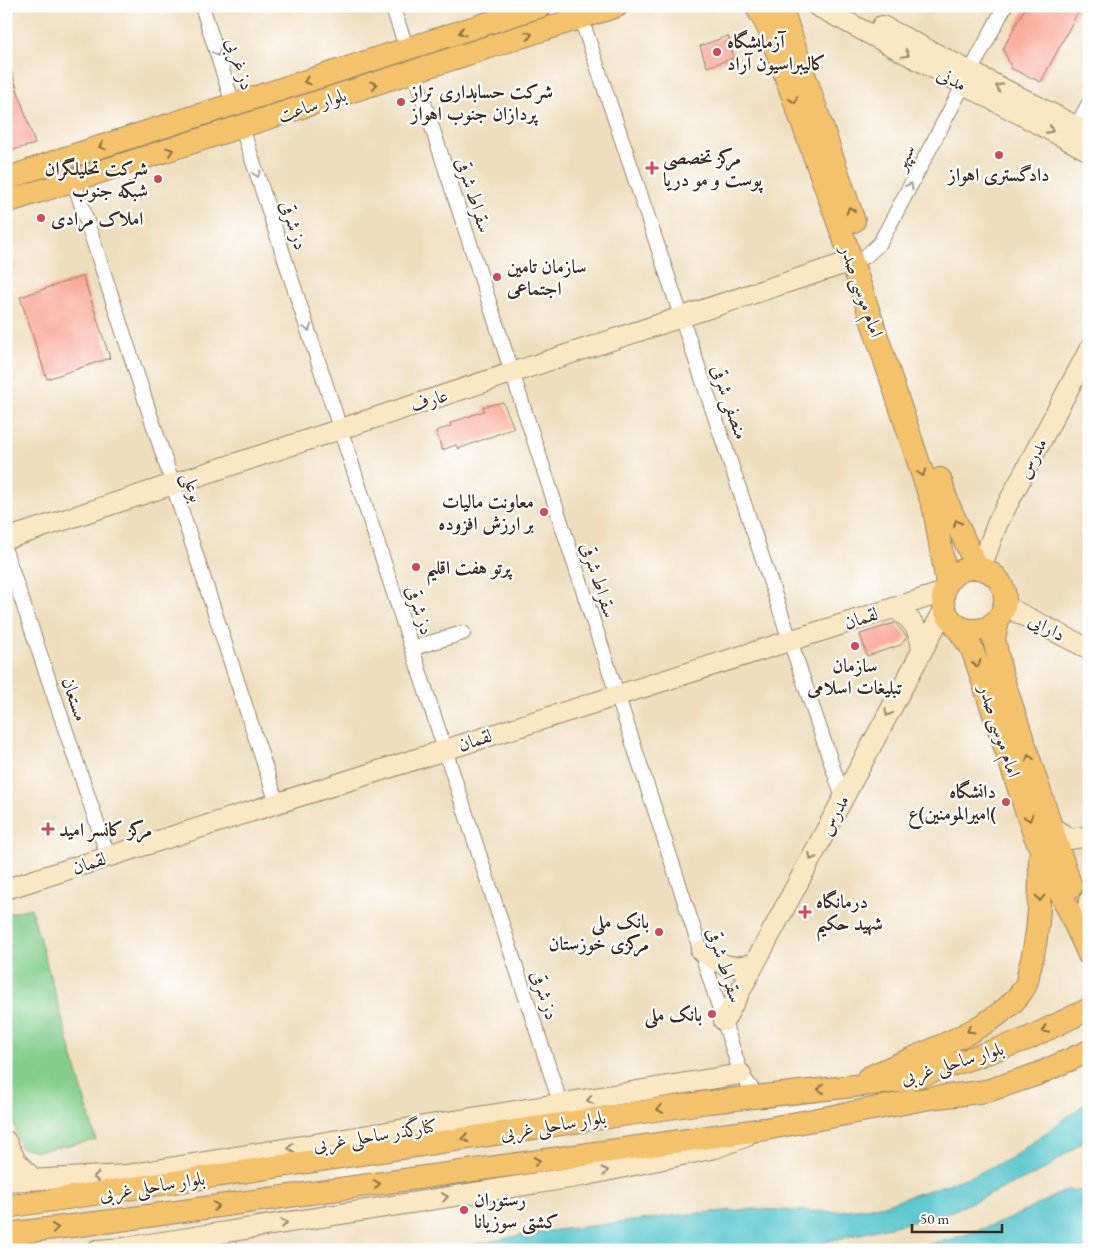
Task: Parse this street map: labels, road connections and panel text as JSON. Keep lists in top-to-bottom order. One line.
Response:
{"streets":{"main road":["بلوار ساعت","امام موسی صدر","بلوار ساحلی غربی"],"street":["دز غربی","مدنی","سپهر","سقراط شرقی","دز شرقی","عارف","منصفی شرقی","مدرس","بوعلی","لقمان","دارایی","مستعان","کنارگذر ساحلی غربی"]},"crossings":[["دز غربی","بلوار ساعت"],["مدنی","سپهر"],["بلوار ساعت","سقراط شرقی"],["بلوار ساعت","دز شرقی"],["بلوار ساعت","منصفی شرقی"],["بلوار ساعت","بوعلی"],["سپهر","امام موسی صدر"],["سپهر","عارف"],["سقراط شرقی","عارف"],["سقراط شرقی","مدرس"],["سقراط شرقی","لقمان"],["سقراط شرقی","بلوار ساحلی غربی"],["سقراط شرقی","کنارگذر ساحلی غربی"],["دز شرقی","عارف"],["دز شرقی","لقمان"],["دز شرقی","کنارگذر ساحلی غربی"],["امام موسی صدر","عارف"],["امام موسی صدر","مدرس"],["امام موسی صدر","لقمان"],["امام موسی صدر","دارایی"],["عارف","منصفی شرقی"],["عارف","بوعلی"],["منصفی شرقی","مدرس"],["منصفی شرقی","لقمان"],["مدرس","لقمان"],["مدرس","دارایی"],["بوعلی","لقمان"],["لقمان","دارایی"],["لقمان","مستعان"]],"one_way":["دز غربی","سپهر","مدرس"],"places":{"other":["آزمایشگاه کالیبراسیون آراد","شرکت حسابداری تراز پردازان جنوب اهواز","دادگستری اهواز","شرکت تحلیلگران شبکه جنوب","املاک مرادی","سازمان تامین اجتماعی","معاونت مالیات بر ارزش افزوده","پرتو هفت اقلیم","سازمان تبلیغات اسلامی","دانشگاه امیرالمومنین)ع(","بانک ملی مرکزی خوزستان","بانک ملی","رستوران کشتی سوزیانا"],"health":["مرکز تخصصی پوست و مو دریا","مرکز کانسر امید","درمانگاه شهید حکیم"]},"scale_bar":"50 m"}
